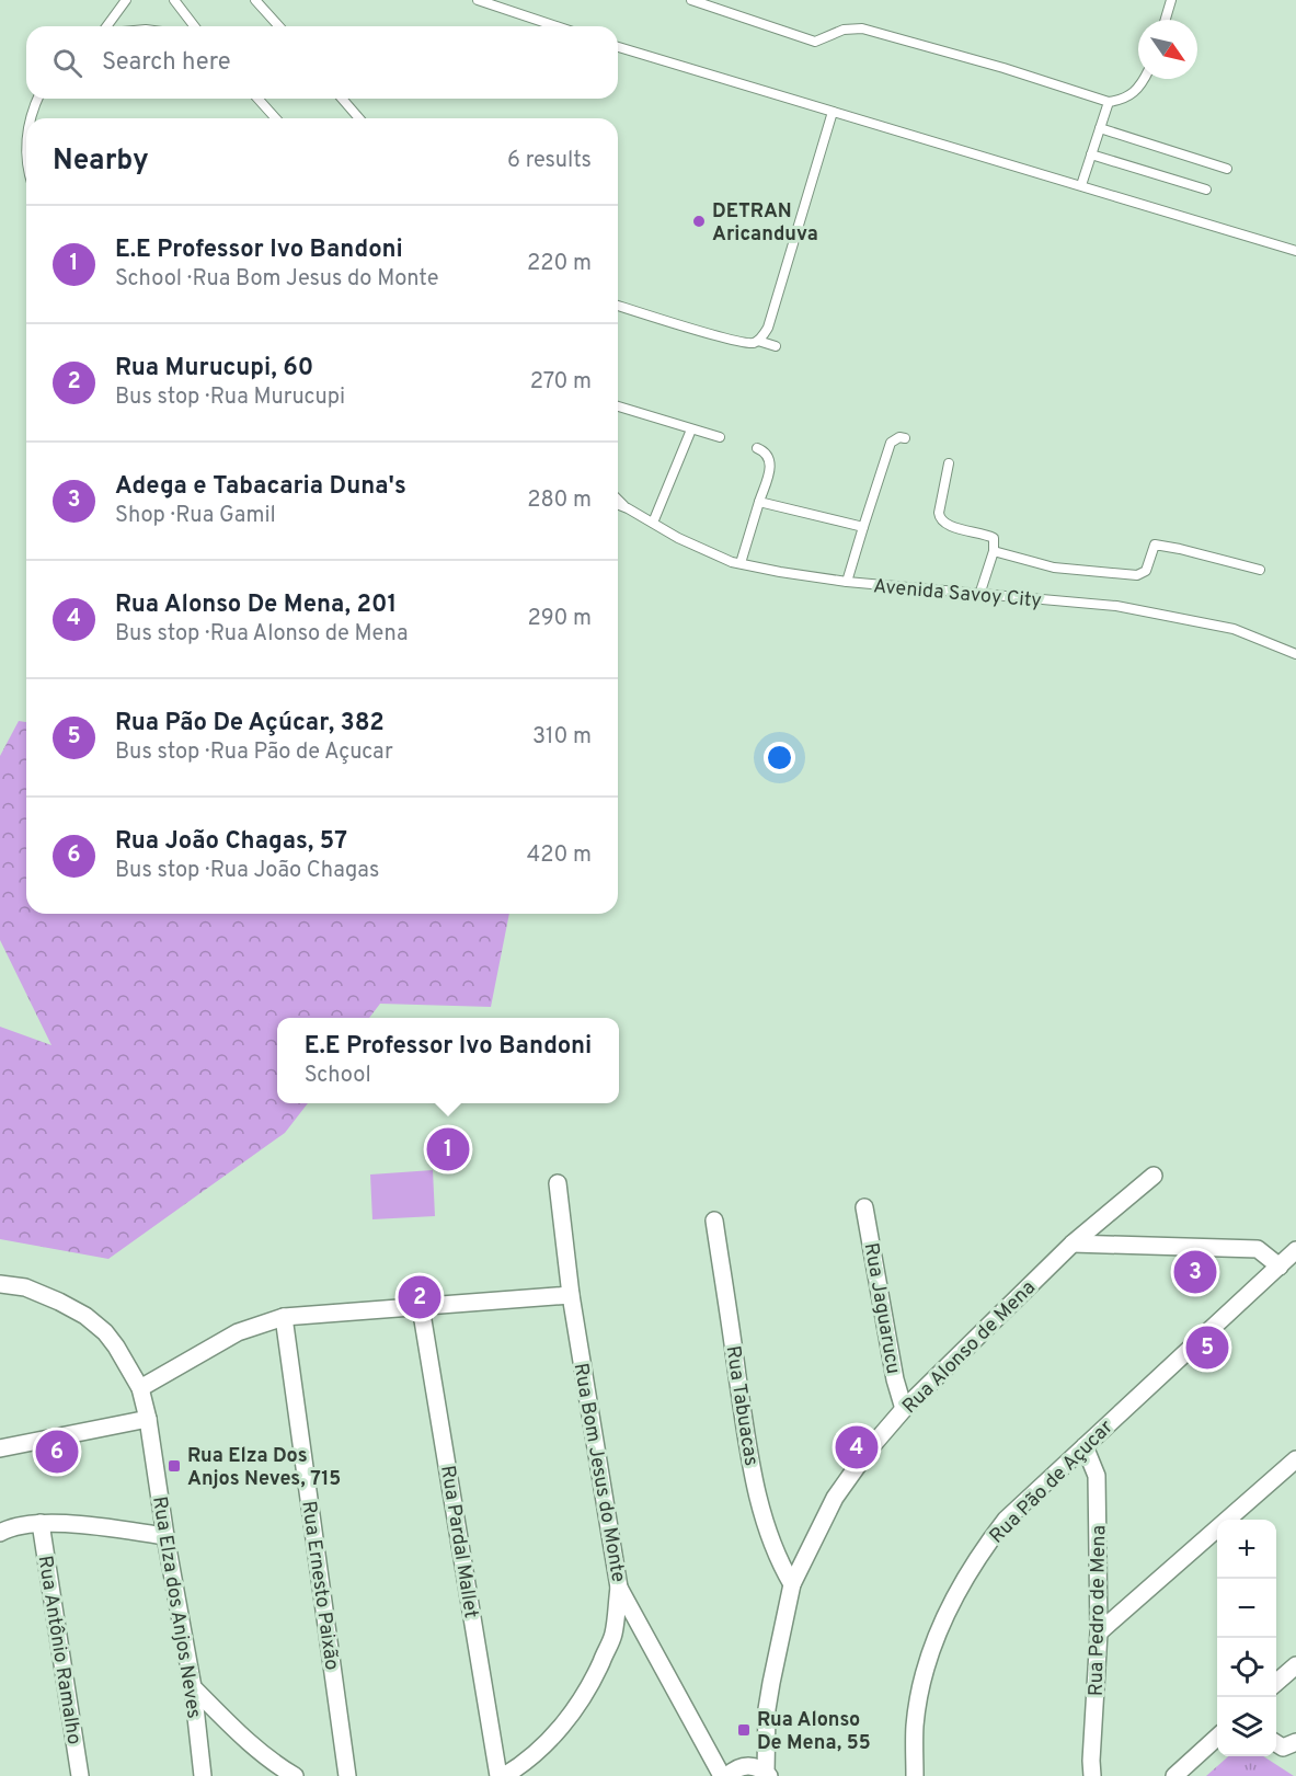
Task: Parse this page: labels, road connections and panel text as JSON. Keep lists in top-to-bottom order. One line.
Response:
{"streets":{"street":["Rua Jaguarucu","Rua Alonso de Mena","Rua Tabuacas","Rua Bom Jesus do Monte","Rua Pão de Açucar","Rua Pardal Mallet","Rua Ernesto Paixão","Rua Elza dos Anjos Neves","Rua Pedro de Mena","Rua Antônio Ramalho"],"lane":["Avenida Savoy City"]},"crossings":[["Rua Jaguarucu","Rua Alonso de Mena"],["Rua Alonso de Mena","Rua Tabuacas"],["Rua Pão de Açucar","Rua Pedro de Mena"]],"places":{"other":["DETRAN Aricanduva"],"transit":["Rua Elza Dos Anjos Neves, 715","Rua Alonso De Mena, 55"]},"north":"bottom right","page":{"search":"Search here","heading":["Nearby","6 results"],"list":[{"mark":"1","name":"E.E Professor Ivo Bandoni","note":"School · Rua Bom Jesus do Monte","value":"220 m"},{"mark":"2","name":"Rua Murucupi, 60","note":"Bus stop · Rua Murucupi","value":"270 m"},{"mark":"3","name":"Adega e Tabacaria Duna's","note":"Shop · Rua Gamil","value":"280 m"},{"mark":"4","name":"Rua Alonso De Mena, 201","note":"Bus stop · Rua Alonso de Mena","value":"290 m"},{"mark":"5","name":"Rua Pão De Açúcar, 382","note":"Bus stop · Rua Pão de Açucar","value":"310 m"},{"mark":"6","name":"Rua João Chagas, 57","note":"Bus stop · Rua João Chagas","value":"420 m"}],"popup":["E.E Professor Ivo Bandoni","School"],"pins":["1","3","2","5","4","6"],"map_buttons":["+","−"]}}
